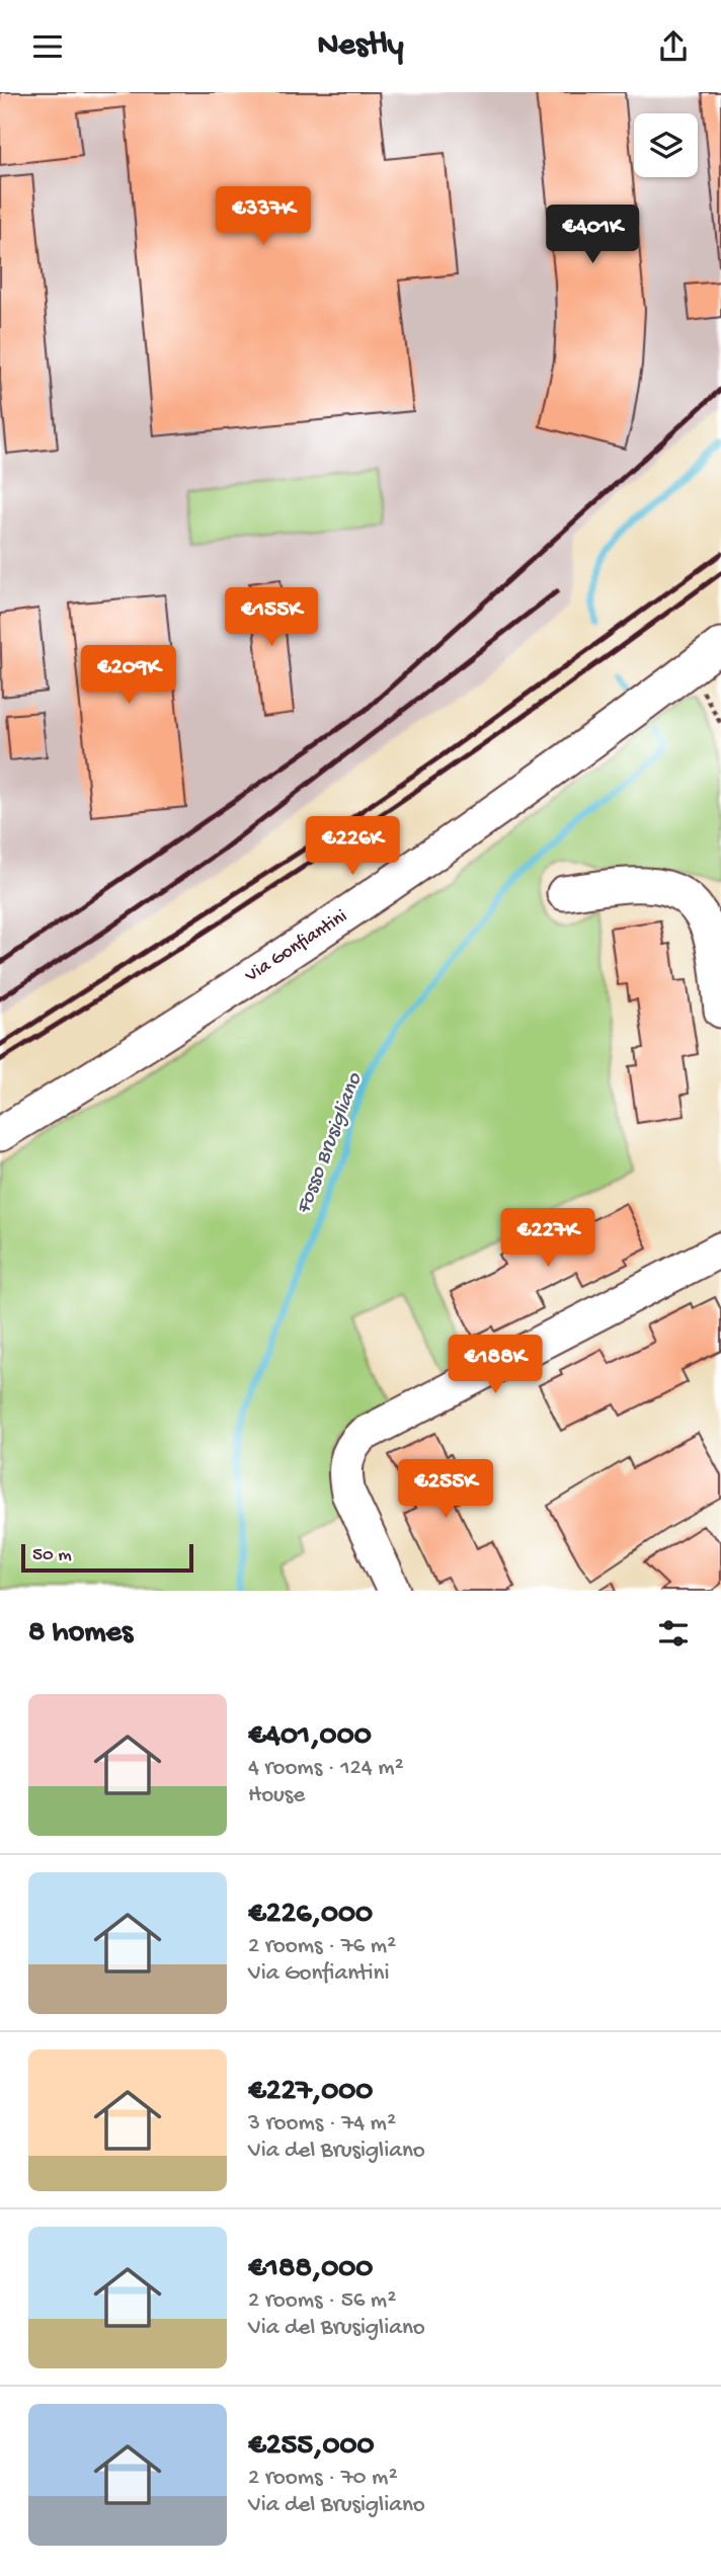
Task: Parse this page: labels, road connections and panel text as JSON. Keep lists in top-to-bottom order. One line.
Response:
{"streets":{"street":["Via Gonfiantini"]},"water":["Fosso Brusigliano"],"scale_bar":"50 m","page":{"header":"Nestly","price":["€337K","€401K","€155K","€209K","€226K","€227K","€188K","€255K"],"scale":"50 m","heading":"8 homes","list":[{"name":"€401,000","note":"4 rooms · 124 m² · House"},{"name":"€226,000","note":"2 rooms · 76 m² · Via Gonfiantini"},{"name":"€227,000","note":"3 rooms · 74 m² · Via del Brusigliano"},{"name":"€188,000","note":"2 rooms · 56 m² · Via del Brusigliano"},{"name":"€255,000","note":"2 rooms · 70 m² · Via del Brusigliano"}]}}
